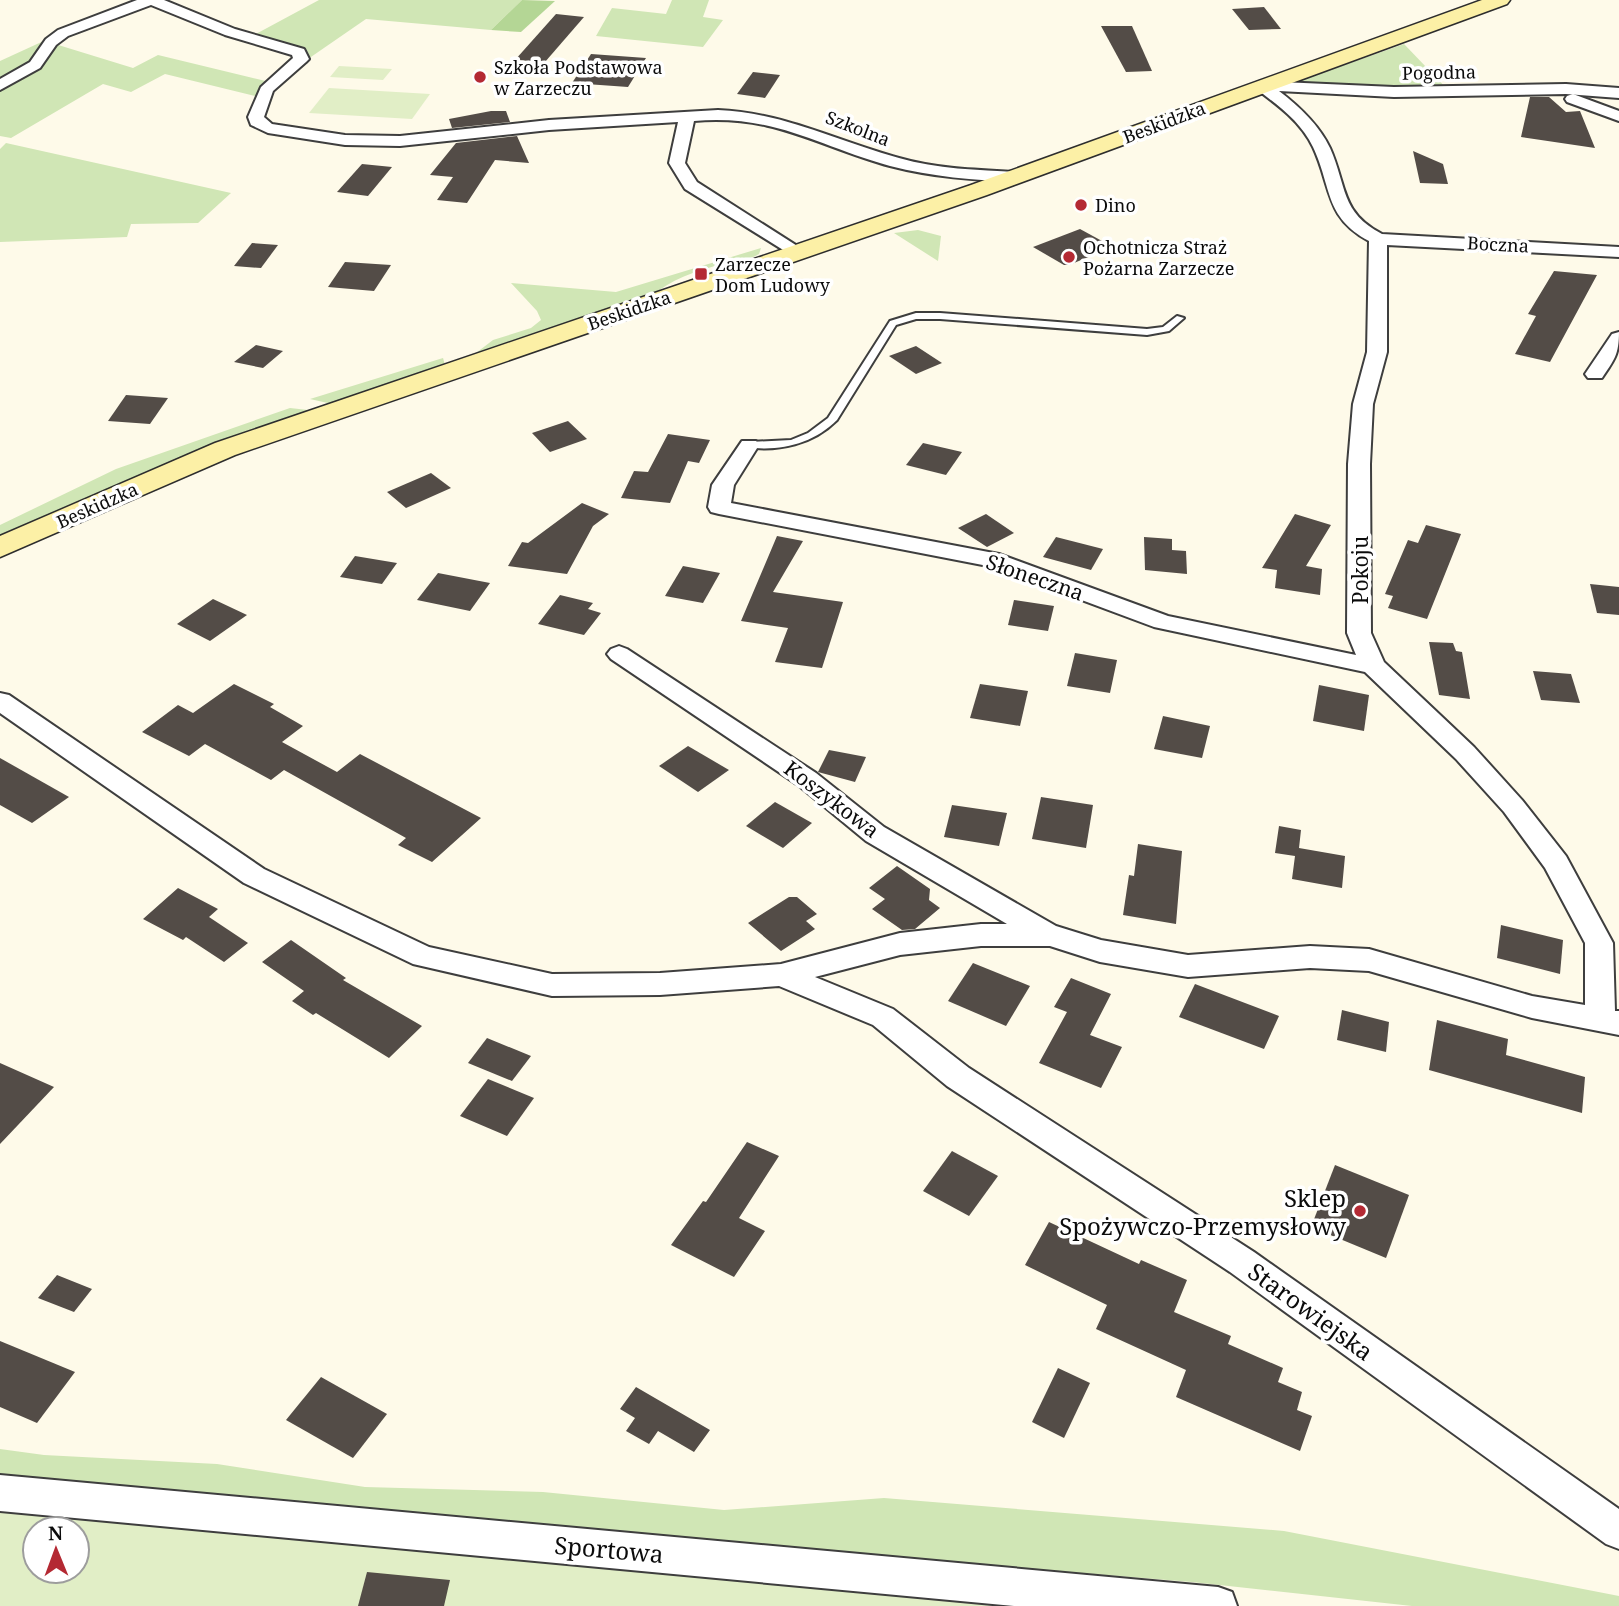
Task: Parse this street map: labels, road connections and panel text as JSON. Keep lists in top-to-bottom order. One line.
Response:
{"streets":{"street":["Pogodna","Beskidzka","Szkolna","Boczna","Pokoju","Słoneczna","Koszykowa","Starowiejska","Sportowa"]},"crossings":[["Pogodna","Beskidzka"],["Beskidzka","Szkolna"],["Boczna","Pokoju"],["Pokoju","Słoneczna"]],"places":{"other":["Szkoła Podstawowa w Zarzeczu","Dino","Ochotnicza Straż Pożarna Zarzecze","Sklep Spożywczo-Przemysłowy"],"transit":["Zarzecze Dom Ludowy"]},"north":"top"}
